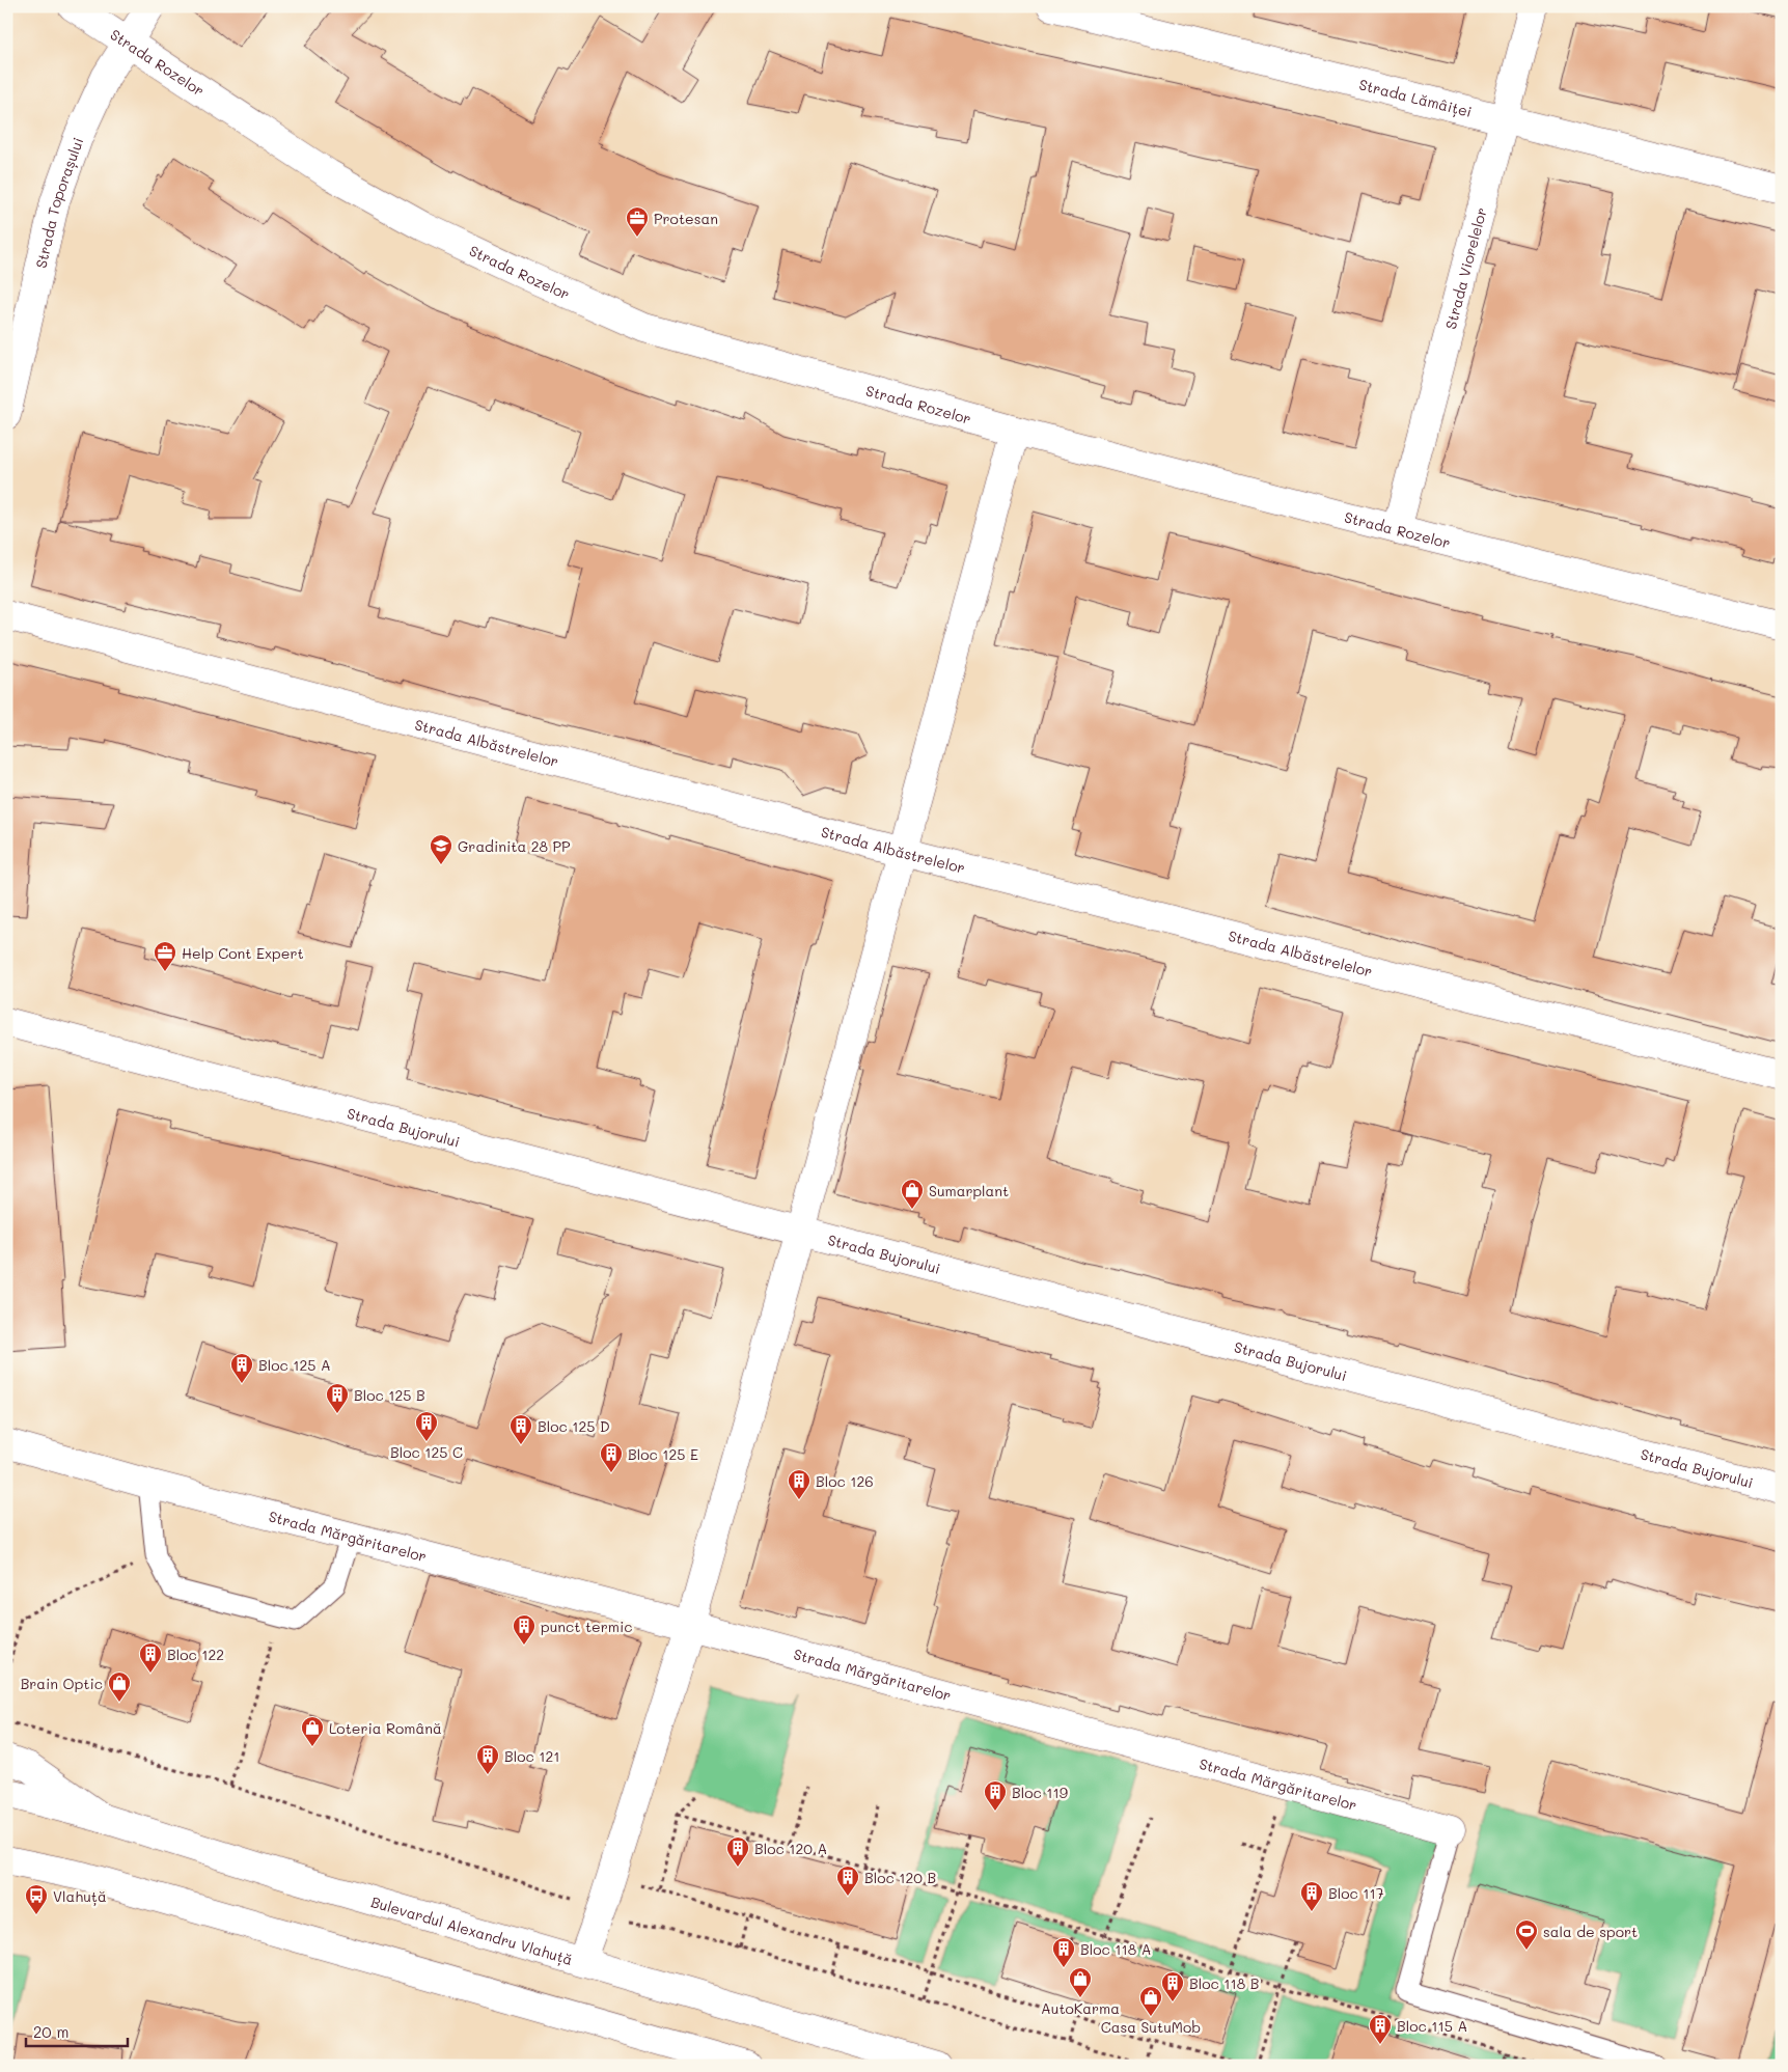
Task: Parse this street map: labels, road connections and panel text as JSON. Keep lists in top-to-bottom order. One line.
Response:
{"streets":{"street":["Strada Rozelor","Strada Lămâiței","Strada Toporașului","Strada Viorelelor","Strada Albăstrelelor","Strada Bujorului","Strada Mărgăritarelor","Bulevardul Alexandru Vlahuță"]},"crossings":[["Strada Rozelor","Strada Toporașului"],["Strada Rozelor","Strada Viorelelor"],["Strada Lămâiței","Strada Viorelelor"]],"places":{"office":["Protesan","Help Cont Expert"],"school or university":["Gradinita 28 PP"],"shop":["Sumarplant","Brain Optic","Loteria Română","AutoKarma","Casa SutuMob"],"building":["Bloc 125 A","Bloc 125 B","Bloc 125 C","Bloc 125 D","Bloc 125 E","Bloc 126","punct termic","Bloc 122","Bloc 121","Bloc 119","Bloc 120 A","Bloc 120 B","Bloc 117","Bloc 118 A","Bloc 118 B","Bloc 115 A"],"bus stop":["Vlahuță"],"sports":["sala de sport"]},"scale_bar":"20 m"}
